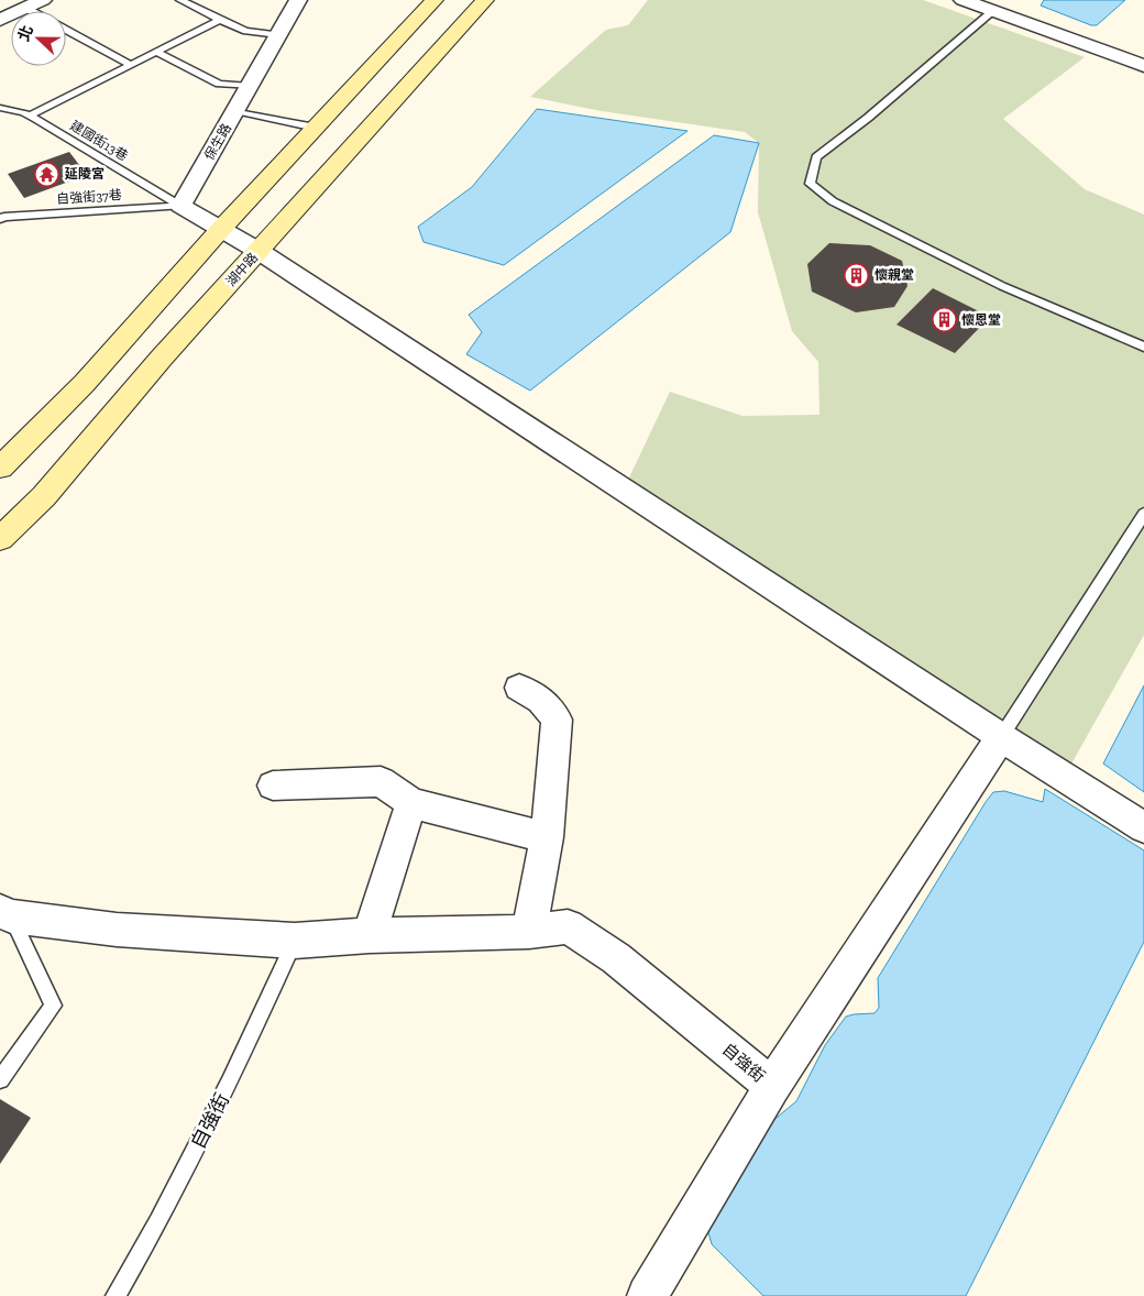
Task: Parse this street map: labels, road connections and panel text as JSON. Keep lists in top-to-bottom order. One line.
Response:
{"streets":{"street":["保生路","湖中路","自強街"],"lane":["建國街13巷","自強街37巷"]},"crossings":[["建國街13巷","保生路"],["建國街13巷","自強街37巷"],["保生路","自強街37巷"]],"places":{"temple":["延陵宮"],"building":["懷親堂","懷恩堂"]},"north":"left"}
